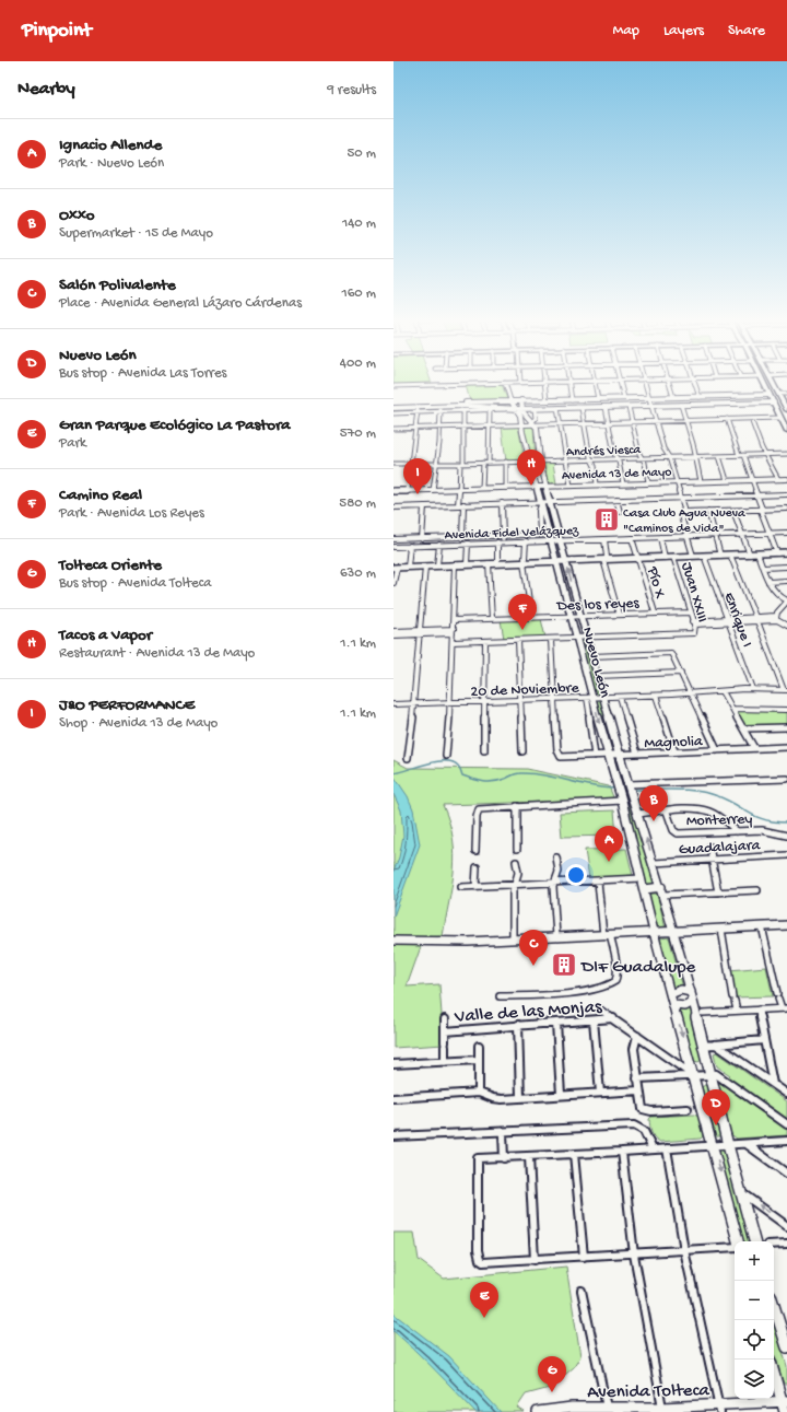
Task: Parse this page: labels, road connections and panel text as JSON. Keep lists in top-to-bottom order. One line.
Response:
{"streets":{"street":["Andrés Viesca","Avenida 13 de Mayo","Avenida Fidel Velázquez","Pío X","Juan XXIII","Des los reyes","Enrique I","Nuevo León","20 de Noviembre","Magnolia","Monterrey","Guadalajara","Valle de las Monjas","Avenida Tolteca"]},"crossings":[["Andrés Viesca","Nuevo León"],["Avenida 13 de Mayo","Nuevo León"],["Avenida Fidel Velázquez","Pío X"],["Avenida Fidel Velázquez","Nuevo León"],["Pío X","Des los reyes"],["Juan XXIII","Des los reyes"],["Juan XXIII","Nuevo León"],["Des los reyes","Nuevo León"],["Enrique I","20 de Noviembre"],["Nuevo León","20 de Noviembre"],["Nuevo León","Magnolia"],["Nuevo León","Guadalajara"],["20 de Noviembre","Magnolia"]],"places":{"building":["Casa Club Agua Nueva \"Caminos de Vida\"","DIF Guadalupe"]},"page":{"header":"Pinpoint","nav":["Map","Layers","Share"],"heading":["Nearby","9 results"],"list":[{"mark":"A","name":"Ignacio Allende","note":"Park · Nuevo León","value":"50 m"},{"mark":"B","name":"Oxxo","note":"Supermarket · 15 de Mayo","value":"140 m"},{"mark":"C","name":"Salón Polivalente","note":"Place · Avenida General Lázaro Cárdenas","value":"160 m"},{"mark":"D","name":"Nuevo León","note":"Bus stop · Avenida Las Torres","value":"400 m"},{"mark":"E","name":"Gran Parque Ecológico La Pastora","note":"Park","value":"570 m"},{"mark":"F","name":"Camino Real","note":"Park · Avenida Los Reyes","value":"580 m"},{"mark":"G","name":"Tolteca Oriente","note":"Bus stop · Avenida Tolteca","value":"630 m"},{"mark":"H","name":"Tacos a Vapor","note":"Restaurant · Avenida 13 de Mayo","value":"1.1 km"},{"mark":"I","name":"J&O PERFORMANCE","note":"Shop · Avenida 13 de Mayo","value":"1.1 km"}],"pins":["H","I","F","B","A","C","D","E","G"],"map_buttons":["+","−"]}}
